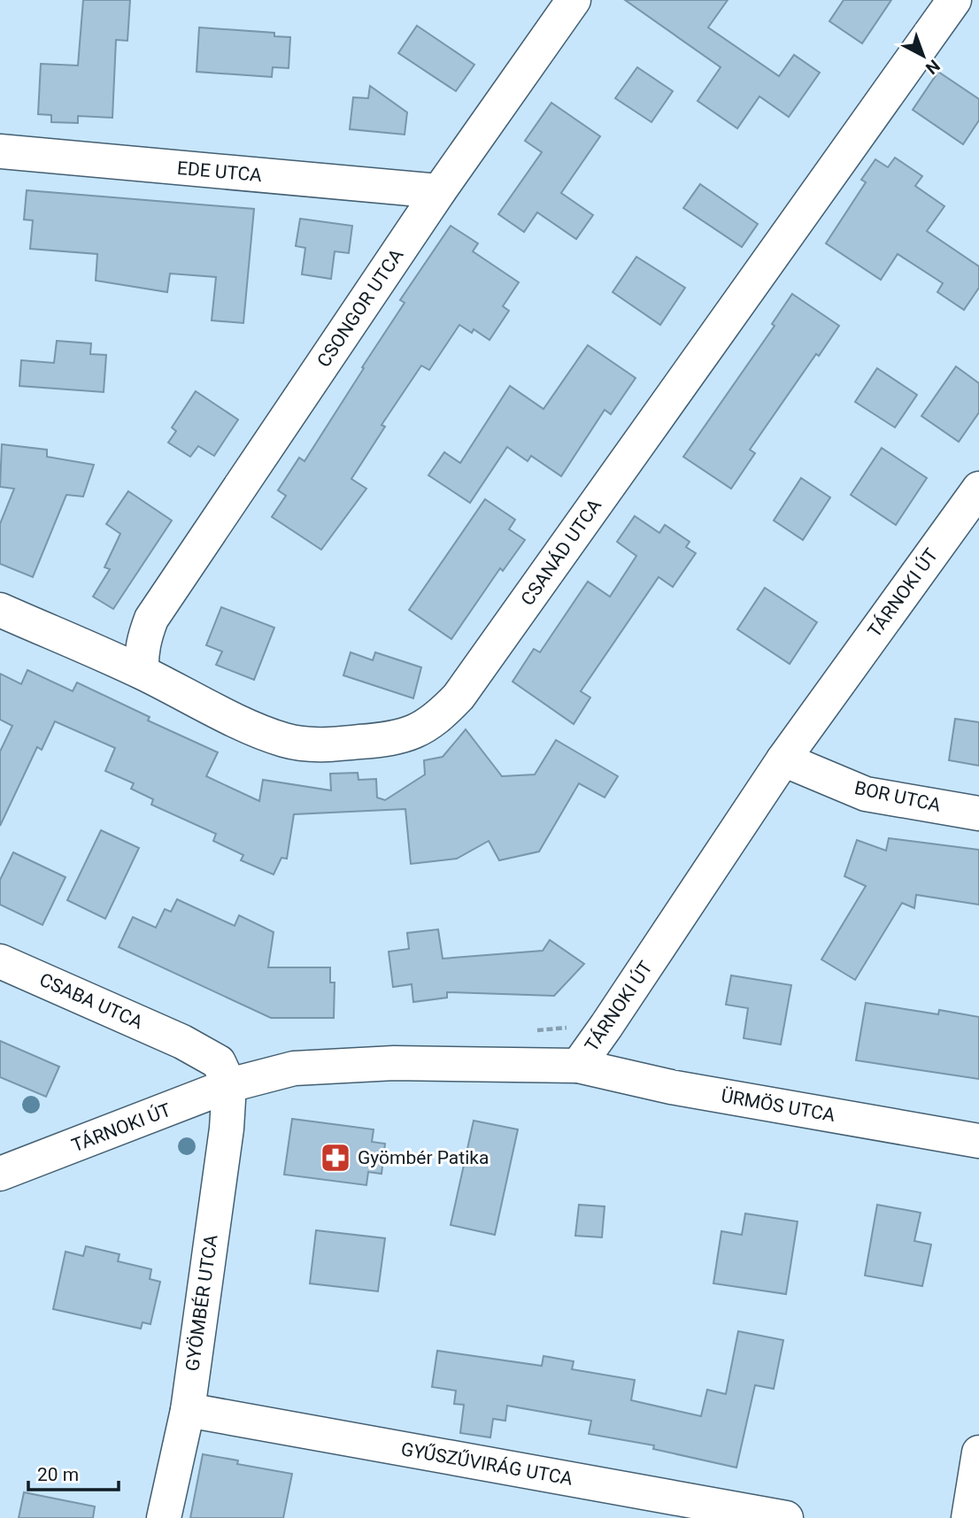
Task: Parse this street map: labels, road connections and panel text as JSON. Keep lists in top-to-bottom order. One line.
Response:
{"streets":{"street":["EDE UTCA","CSONGOR UTCA","CSANÁD UTCA","TÁRNOKI ÚT","BOR UTCA","CSABA UTCA","ÜRMÖS UTCA","GYÖMBÉR UTCA","GYŰSZŰVIRÁG UTCA"]},"crossings":[["EDE UTCA","CSONGOR UTCA"],["CSONGOR UTCA","CSANÁD UTCA"],["TÁRNOKI ÚT","BOR UTCA"],["TÁRNOKI ÚT","CSABA UTCA"],["TÁRNOKI ÚT","ÜRMÖS UTCA"],["TÁRNOKI ÚT","GYÖMBÉR UTCA"],["CSABA UTCA","GYÖMBÉR UTCA"],["GYÖMBÉR UTCA","GYŰSZŰVIRÁG UTCA"]],"places":{"pharmacy":["Gyömbér Patika"]},"scale_bar":"20 m","north":"bottom right"}
